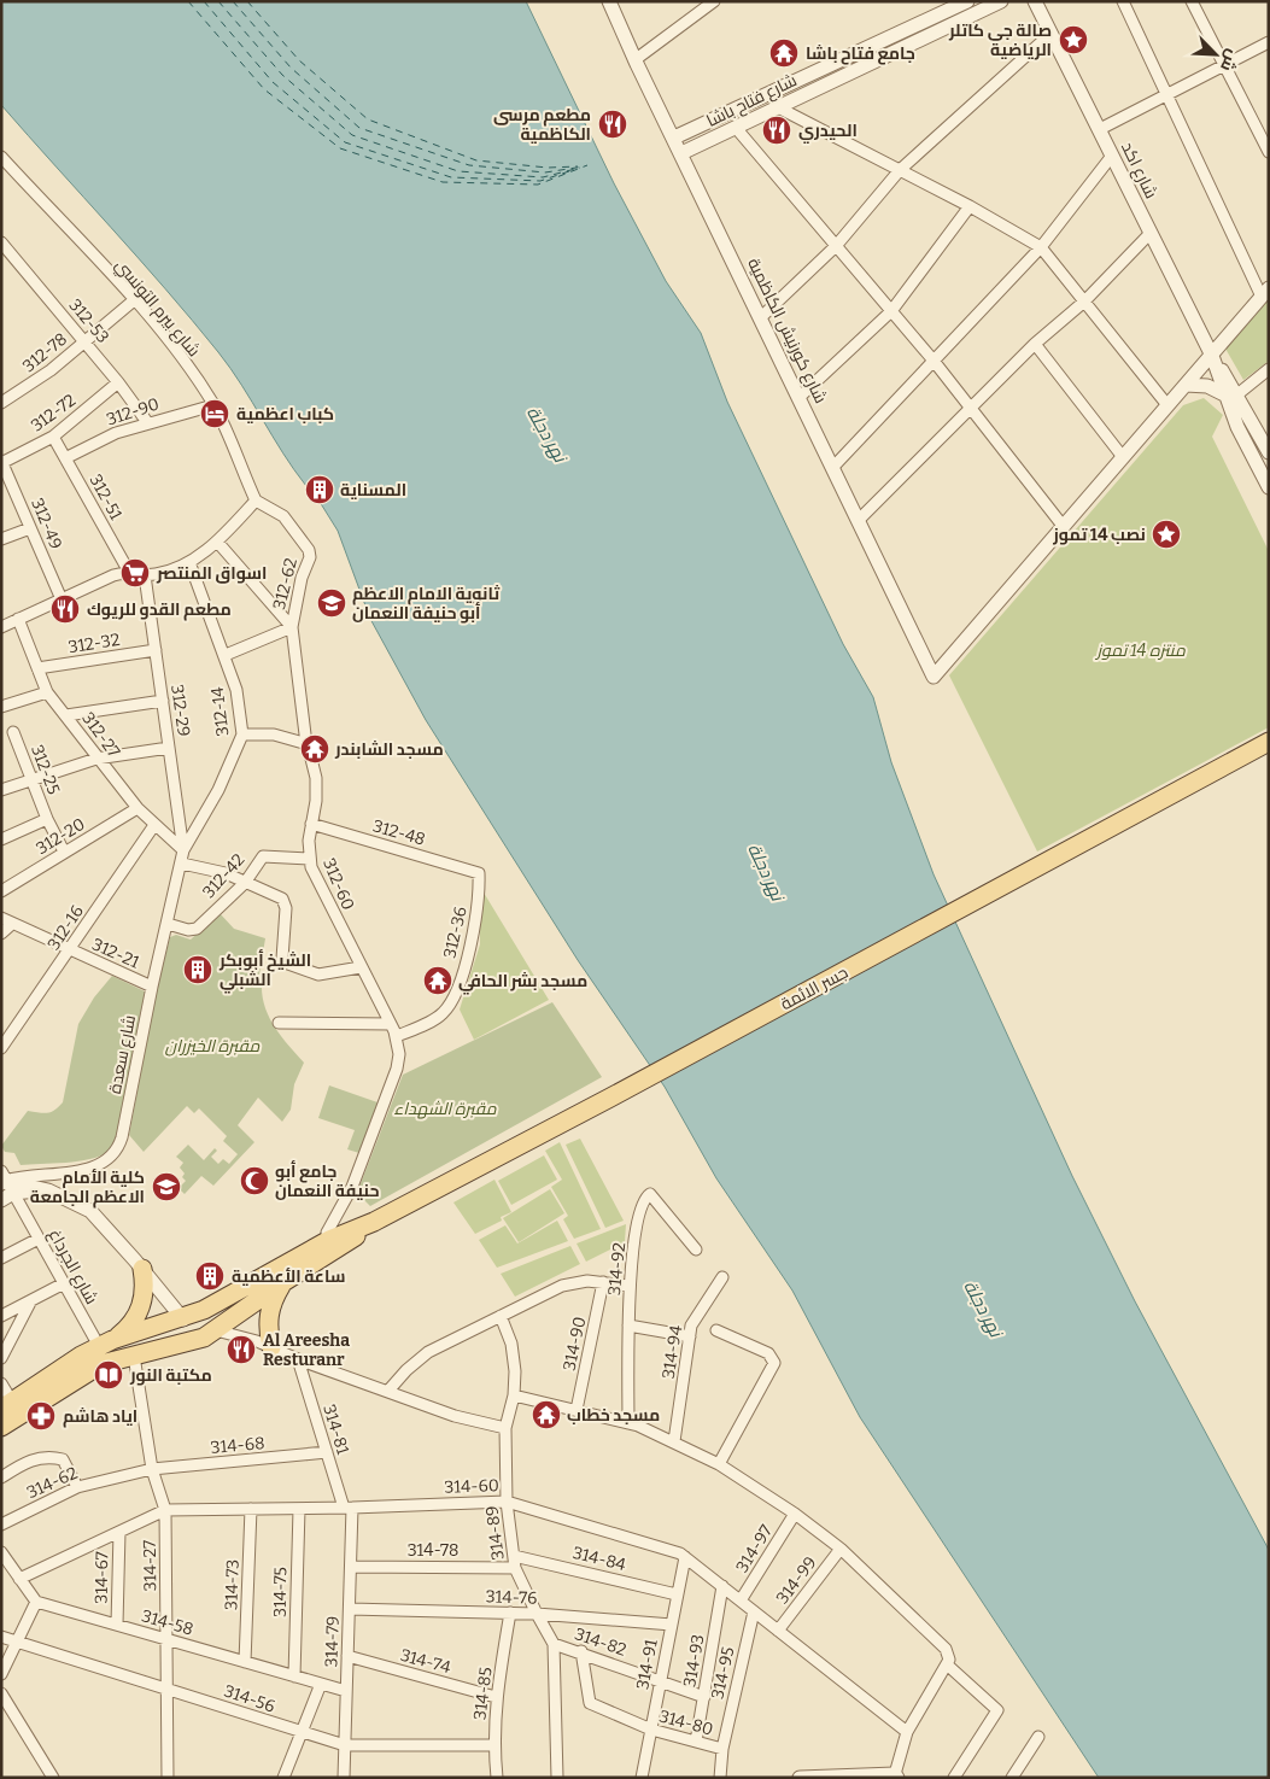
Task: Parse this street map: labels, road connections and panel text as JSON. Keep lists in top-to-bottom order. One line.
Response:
{"streets":{"main road":["جسر الائمة"],"street":["شارع فتاح باشا","شارع اكد","شارع بيرم التونسي","312-53","شارع كورنيش الكاظمية","312-78","312-90","312-72","312-51","312-49","312-62","312-32","312-29","312-14","312-27","312-25","312-48","312-20","312-42","312-60","312-16","312-36","312-21","شارع سعدة","شارع الجرداغ","314-92","314-90","314-94","314-81","314-68","314-62","314-60","314-89","314-97","314-78","314-84","314-27","314-67","314-99","314-73","314-75","314-76","314-58","314-79","314-82","314-74","314-93","314-91","314-95","314-85","314-56","314-80"]},"crossings":[["شارع فتاح باشا","شارع كورنيش الكاظمية"],["شارع بيرم التونسي","312-78"],["شارع بيرم التونسي","312-90"],["شارع بيرم التونسي","312-62"],["312-53","312-78"],["312-53","312-90"],["312-53","312-72"],["312-90","312-51"],["312-72","312-51"],["312-72","312-49"],["312-62","312-60"],["312-32","312-29"],["312-32","312-27"],["312-29","312-14"],["312-29","312-27"],["312-29","شارع سعدة"],["312-14","312-27"],["312-14","شارع سعدة"],["312-27","312-20"],["312-27","312-16"],["312-27","شارع سعدة"],["312-25","312-20"],["312-48","312-60"],["312-48","312-36"],["312-42","312-60"],["312-42","شارع سعدة"],["312-60","312-36"],["312-16","312-21"],["312-21","شارع سعدة"],["شارع سعدة","شارع الجرداغ"],["314-81","314-68"],["314-81","314-60"],["314-81","314-79"],["314-68","314-62"],["314-68","314-27"],["314-62","314-27"],["314-60","314-89"],["314-60","314-97"],["314-60","314-27"],["314-60","314-67"],["314-60","314-99"],["314-60","314-73"],["314-60","314-75"],["314-60","314-79"],["314-60","314-93"],["314-60","314-91"],["314-60","314-95"],["314-89","314-78"],["314-89","314-84"],["314-89","314-76"],["314-89","314-82"],["314-78","314-79"],["314-84","314-91"],["314-27","314-58"],["314-27","314-56"],["314-67","314-58"],["314-73","314-58"],["314-75","314-58"],["314-76","314-79"],["314-76","314-91"],["314-76","314-85"],["314-58","314-79"],["314-79","314-74"],["314-79","314-56"],["314-82","314-93"],["314-82","314-91"],["314-82","314-80"],["314-74","314-85"],["314-93","314-80"],["314-91","314-80"],["314-95","314-80"],["314-85","314-56"]],"water":["نهر دجلة"],"parks":["منتزه 14 تموز","مقبرة الخيزران","مقبرة الشهداء"],"places":{"place":["صالة جي كاتلر الرياضية","نصب 14 تموز"],"temple":["جامع فتاح باشا","مسجد الشابندر","مسجد بشر الحافي","مسجد خطاب"],"restaurant":["مطعم مرسى الكاظمية","الحيدري","مطعم القدو للريوك","Al Areesha Resturanr"],"hotel":["كباب اعظمية"],"building":["المسناية","الشيخ أبوبكر الشبلي","ساعة الأعظمية"],"supermarket":["اسواق المنتصر"],"school or university":["ثانوية الامام الاعظم أبو حنيفة النعمان","كلية الأمام الاعظم الجامعة"],"mosque":["جامع أبو حنيفة النعمان"],"library":["مكتبة النور"],"pharmacy":["اياد هاشم"]},"north":"bottom right"}
